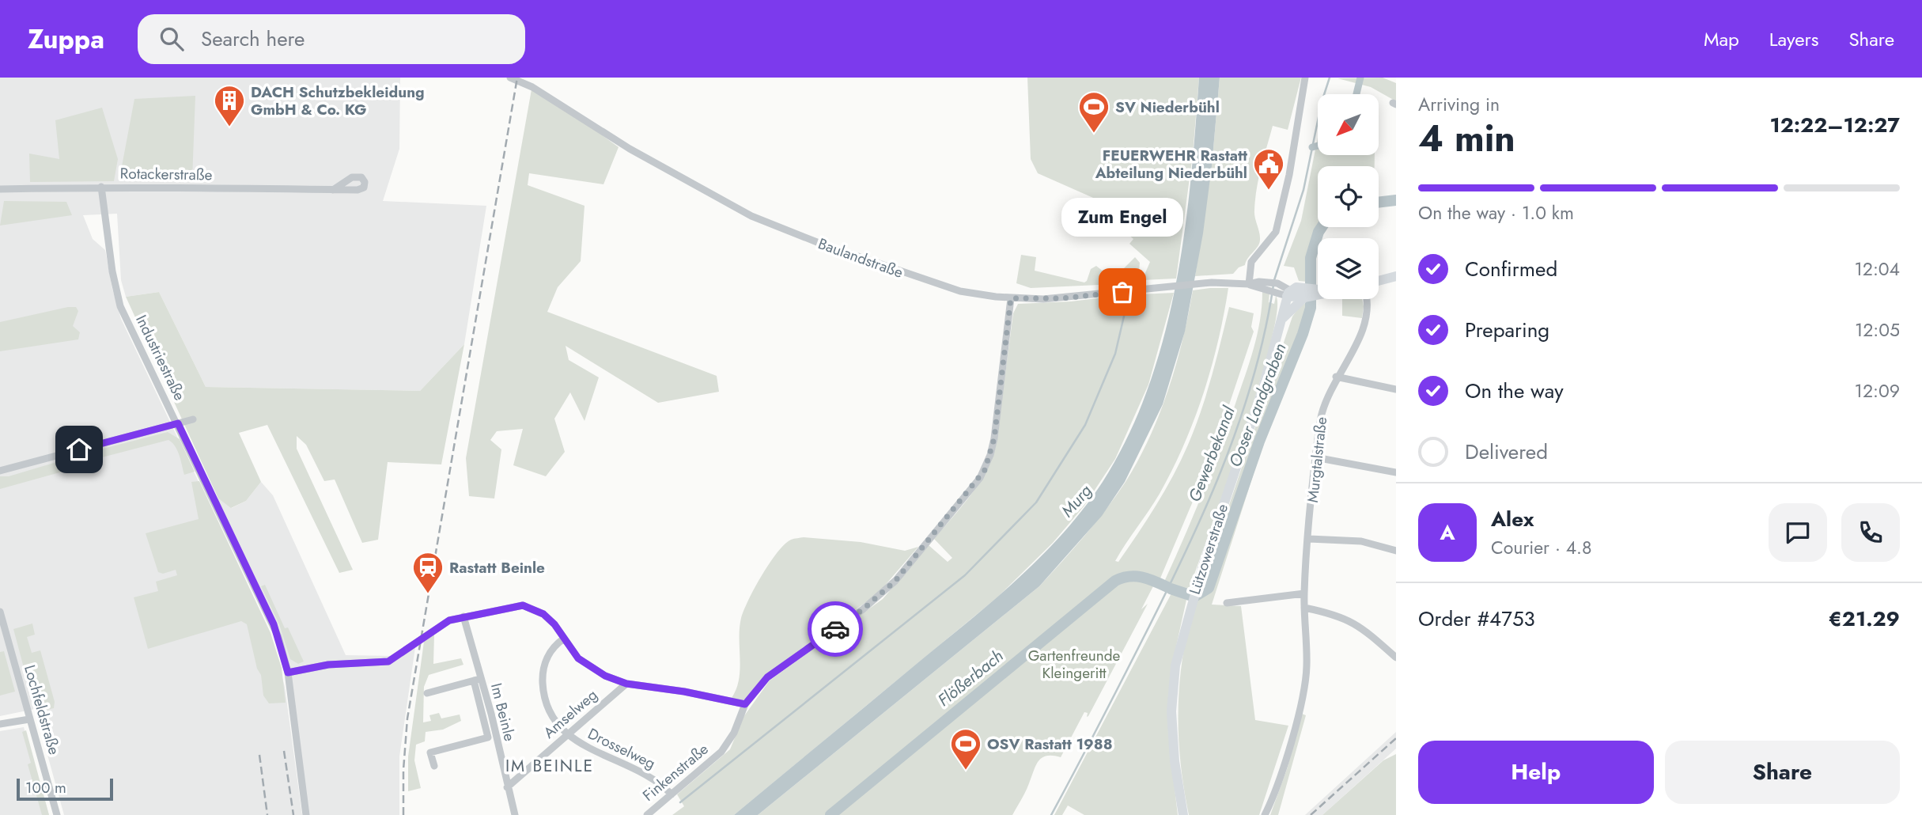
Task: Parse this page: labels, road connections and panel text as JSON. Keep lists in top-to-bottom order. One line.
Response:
{"streets":{"main road":["Baulandstraße","Lützowerstraße"],"street":["Rotackerstraße","Industriestraße","Murgtalstraße","Lochfeldstraße","Im Beinle","Amselweg","Drosselweg","Finkenstraße"]},"crossings":[["Rotackerstraße","Industriestraße"],["Baulandstraße","Lützowerstraße"],["Baulandstraße","Finkenstraße"],["Im Beinle","Amselweg"],["Amselweg","Drosselweg"],["Drosselweg","Finkenstraße"]],"districts":["IM BEINLE"],"water":["Ooser Landgraben","Gewerbekanal","Murg","Flößerbach"],"parks":["Gartenfreunde Kleingeritt"],"places":{"building":["DACH Schutzbekleidung GmbH & Co. KG"],"sports":["SV Niederbühl","OSV Rastatt 1988"],"public building":["FEUERWEHR Rastatt Abteilung Niederbühl"],"other":["Zum Engel"],"station":["Rastatt Beinle"]},"scale_bar":"100 m","north":"bottom left","page":{"header":"Zuppa","search":"Search here","nav":["Map","Layers","Share"],"heading":["4 min","Arriving in","12:22–12:27"],"panel":["Alex","Courier · 4.8","Order #4753","€21.29"],"bar":"On the way · 1.0 km","bubble":"Zum Engel","list":[["Confirmed","12:04"],["Preparing","12:05"],["On the way","12:09"],"Delivered"],"round":"A","buttons":["Help","Share"],"scale":"100 m"}}
